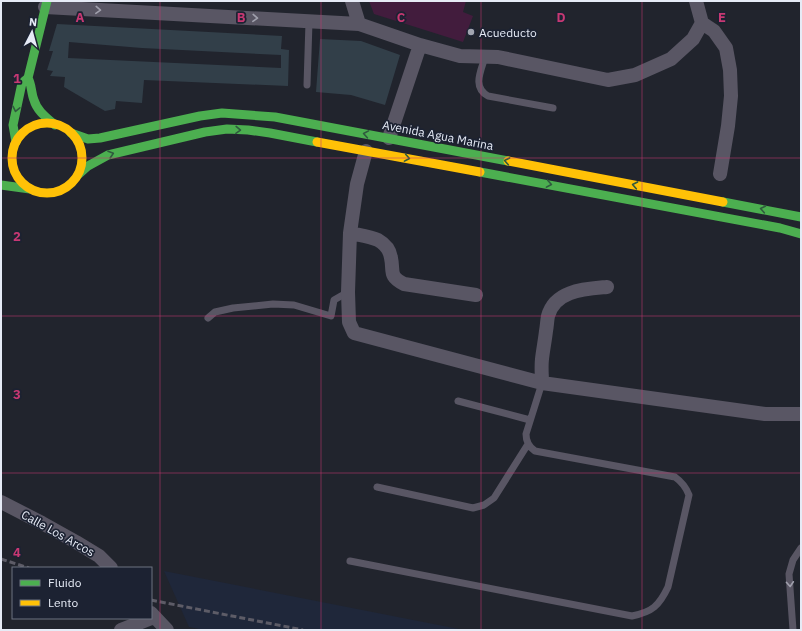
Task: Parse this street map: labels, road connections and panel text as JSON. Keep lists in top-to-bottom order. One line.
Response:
{"streets":{"street":["Avenida Agua Marina","Calle Los Arcos"]},"places":["Acueducto"],"legend":["Fluido","Lento"],"north":"top","grid":{"columns":["A","B","C","D","E"],"rows":["1","2","3","4"]}}
